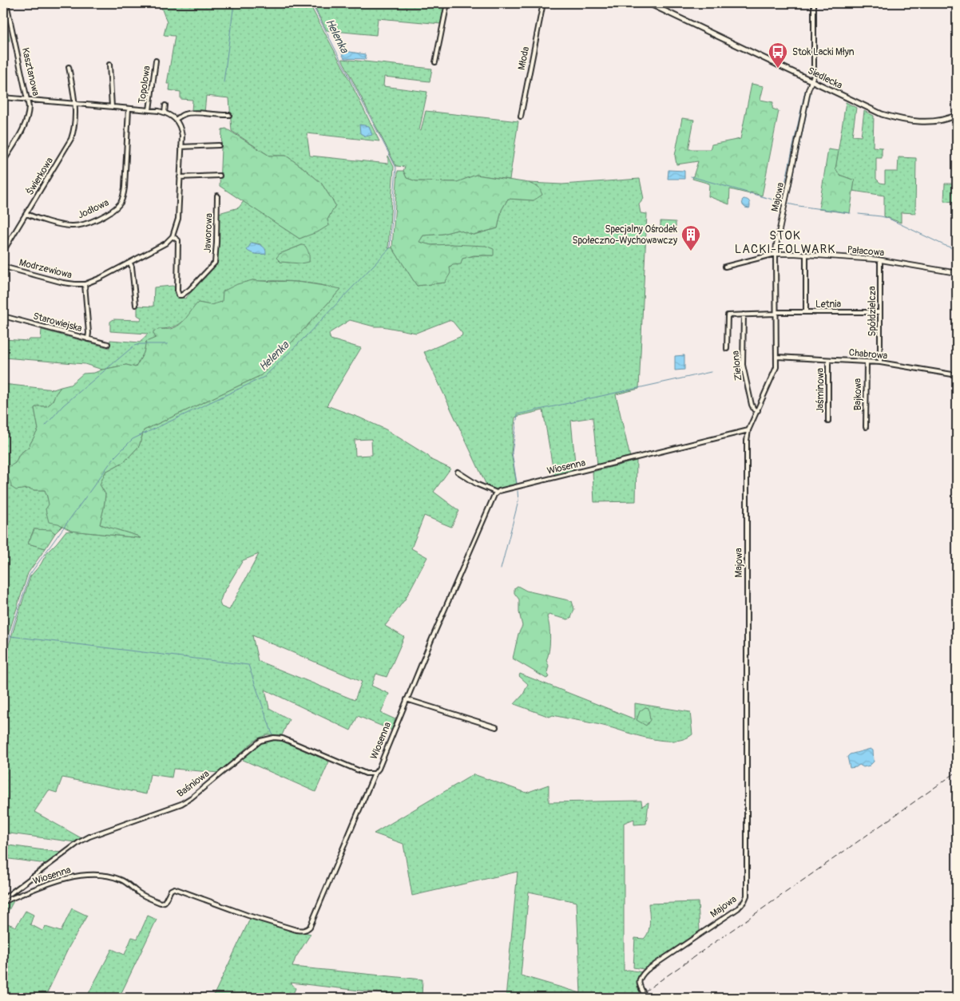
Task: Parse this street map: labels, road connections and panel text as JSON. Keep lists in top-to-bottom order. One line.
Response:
{"streets":{"main road":["Siedlecka"],"street":["Młoda","Kasztanowa","Topolowa","Świerkowa","Majowa","Jodłowa","Jaworowa","Pałacowa","Modrzewiowa","Letnia","Spółdzielcza","Starowiejska","Chabrowa","Zielona","Jaśminowa","Bajkowa","Wiosenna","Baśniowa"]},"crossings":[["Kasztanowa","Topolowa"],["Siedlecka","Majowa"],["Topolowa","Świerkowa"],["Topolowa","Jodłowa"],["Świerkowa","Jodłowa"],["Majowa","Pałacowa"],["Majowa","Letnia"],["Majowa","Chabrowa"],["Majowa","Zielona"],["Majowa","Wiosenna"],["Jaworowa","Modrzewiowa"],["Pałacowa","Spółdzielcza"],["Modrzewiowa","Starowiejska"],["Letnia","Spółdzielcza"],["Letnia","Zielona"],["Spółdzielcza","Chabrowa"],["Chabrowa","Jaśminowa"],["Chabrowa","Bajkowa"],["Wiosenna","Baśniowa"]],"districts":["STOK LACKI-FOLWARK"],"water":["Helenka"],"places":{"bus stop":["Stok Lacki Młyn"],"building":["Specjalny Ośrodek Społeczno-Wychowawczy"]}}
